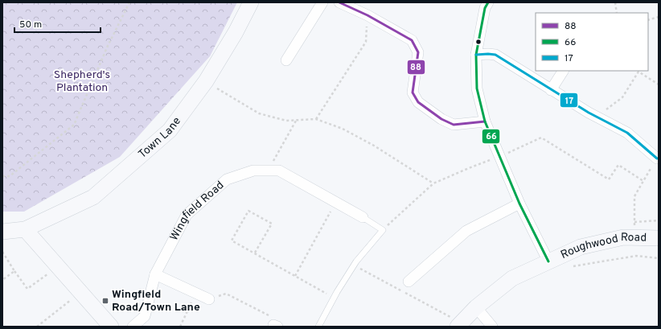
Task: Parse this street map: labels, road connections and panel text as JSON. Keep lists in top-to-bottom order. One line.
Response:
{"streets":{"street":["Town Lane","Wingfield Road","Roughwood Road"]},"parks":["Shepherd's Plantation"],"places":{"transit":["Wingfield Road/Town Lane"]},"lines":["transit line 88","transit line 66","transit line 17"],"legend":["88","66","17"],"scale_bar":"50 m"}
